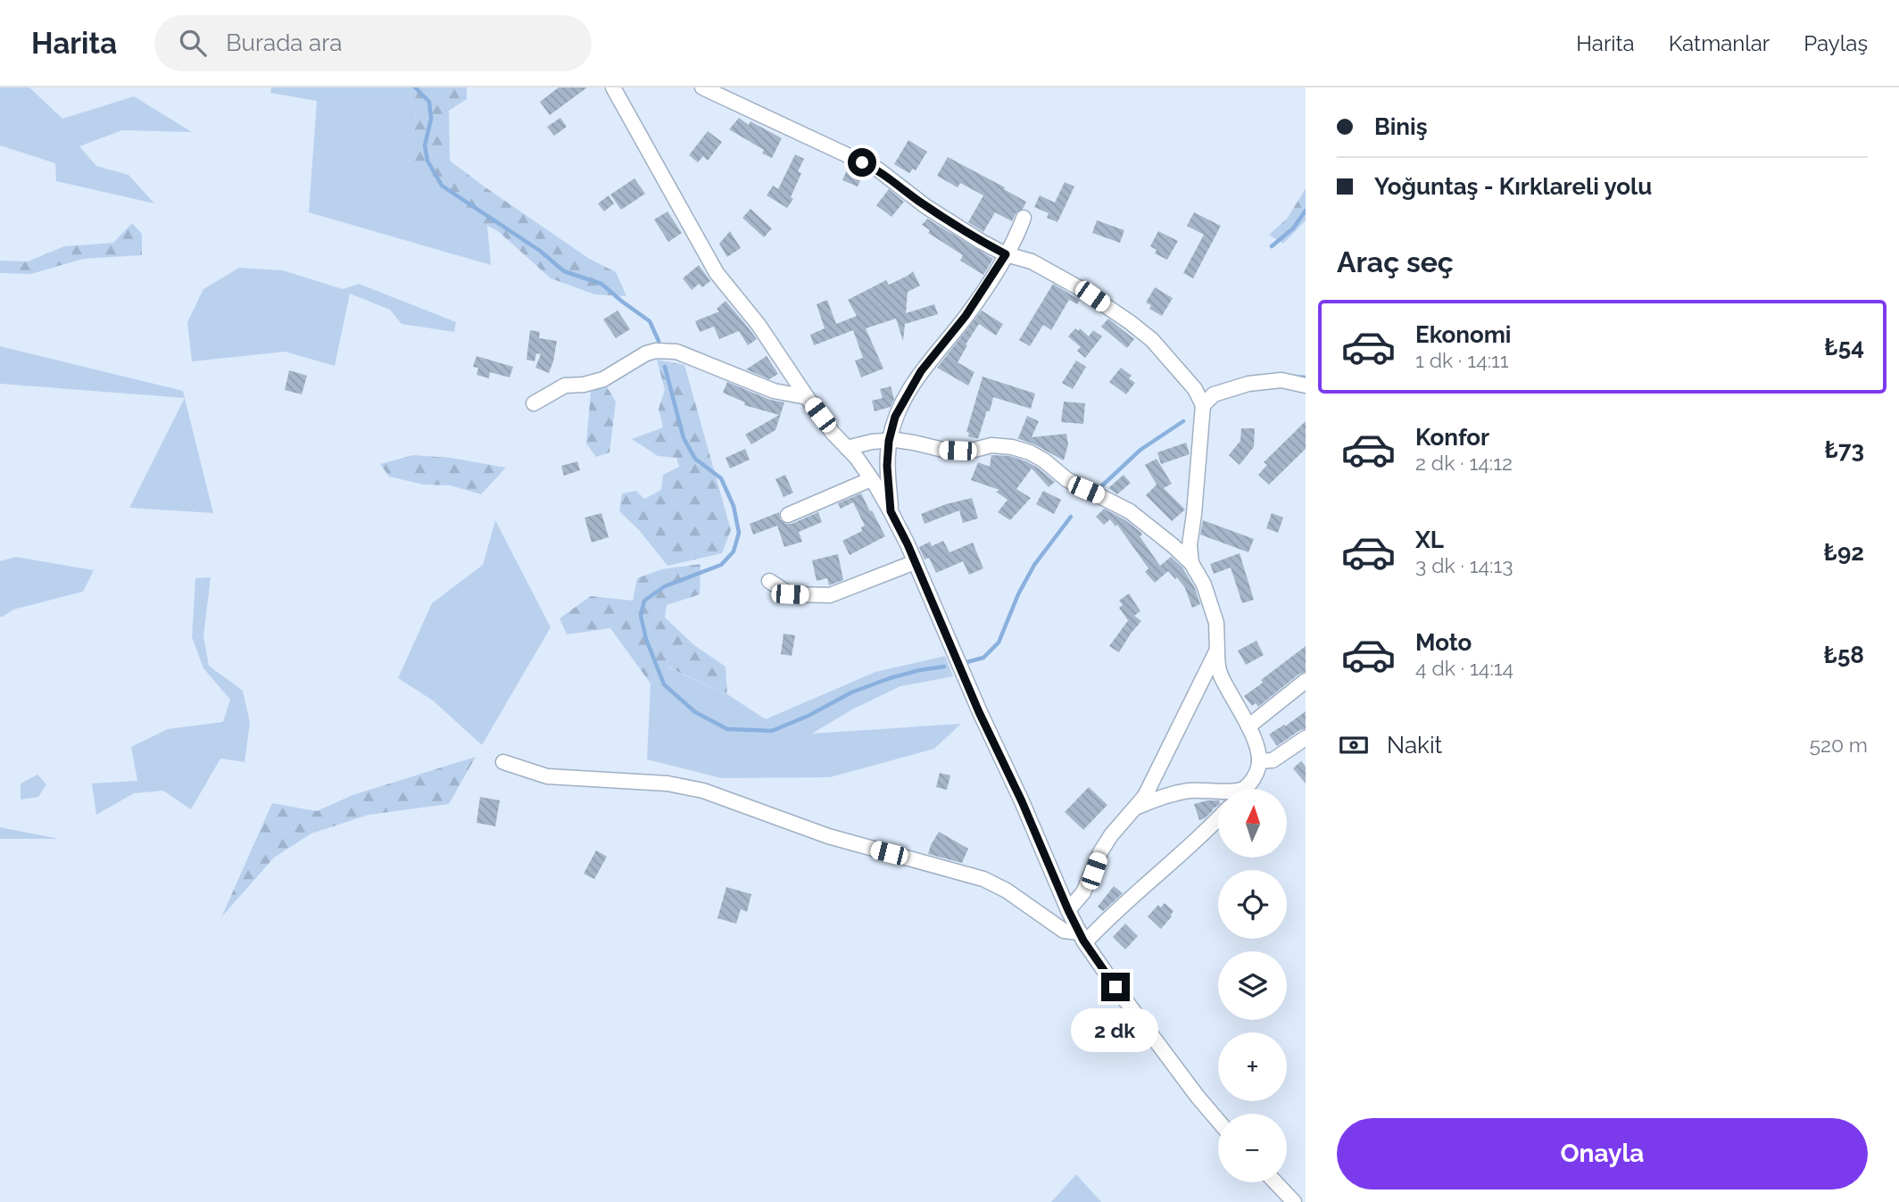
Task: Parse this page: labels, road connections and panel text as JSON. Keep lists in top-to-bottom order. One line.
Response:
{"north":"top","page":{"header":"Harita","search":"Burada ara","nav":["Harita","Katmanlar","Paylaş"],"banner":["Biniş","Yoğuntaş - Kırklareli yolu"],"heading":"Araç seç","list":[{"name":"Ekonomi","note":"1 dk · 14:11","value":"₺54"},{"name":"Konfor","note":"2 dk · 14:12","value":"₺73"},{"name":"XL","note":"3 dk · 14:13","value":"₺92"},{"name":"Moto","note":"4 dk · 14:14","value":"₺58"}],"pay":["Nakit","520 m"],"map_buttons":["+","−"],"bubble":"2 dk","buttons":"Onayla"}}
